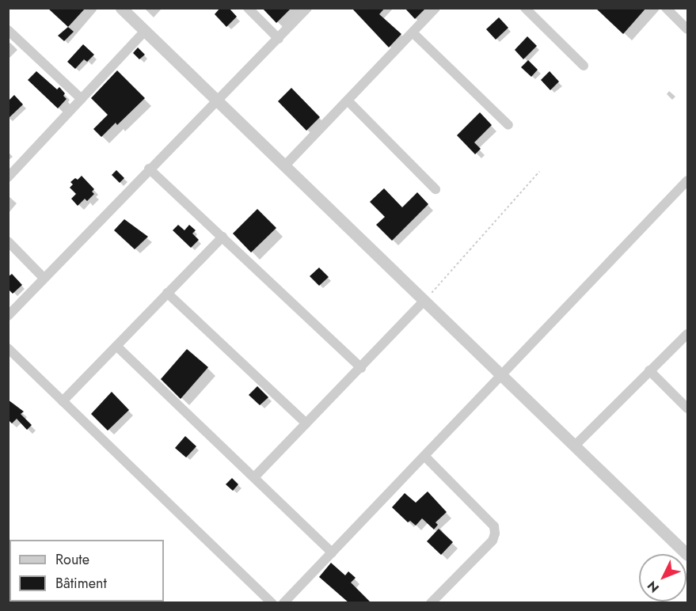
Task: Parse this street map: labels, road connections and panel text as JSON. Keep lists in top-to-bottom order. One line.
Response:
{"legend":["Route","Bâtiment"],"north":"bottom left"}
